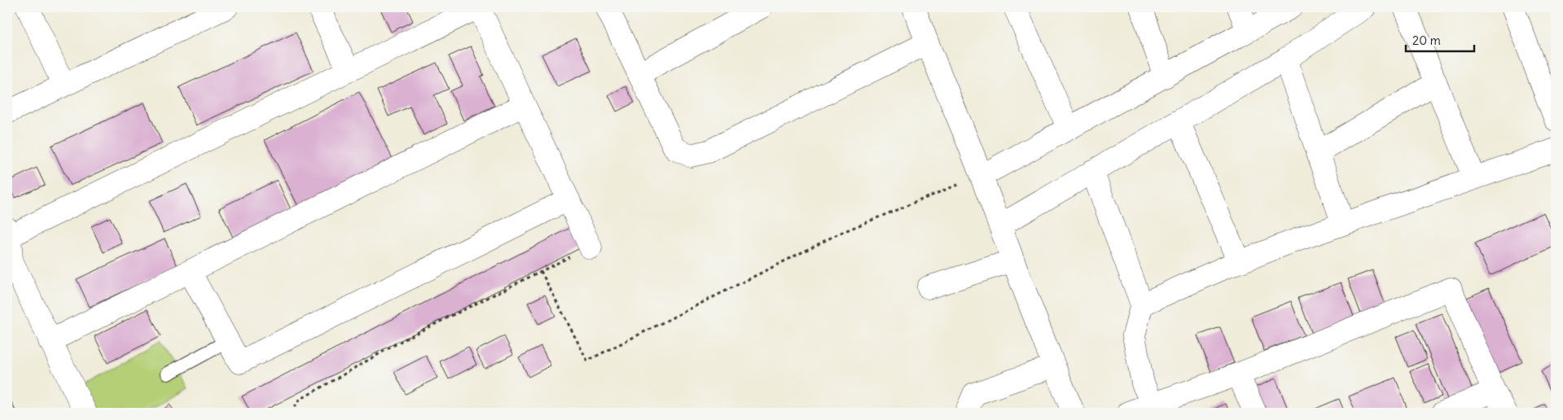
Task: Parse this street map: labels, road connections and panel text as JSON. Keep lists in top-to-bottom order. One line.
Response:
{"scale_bar":"20 m"}
